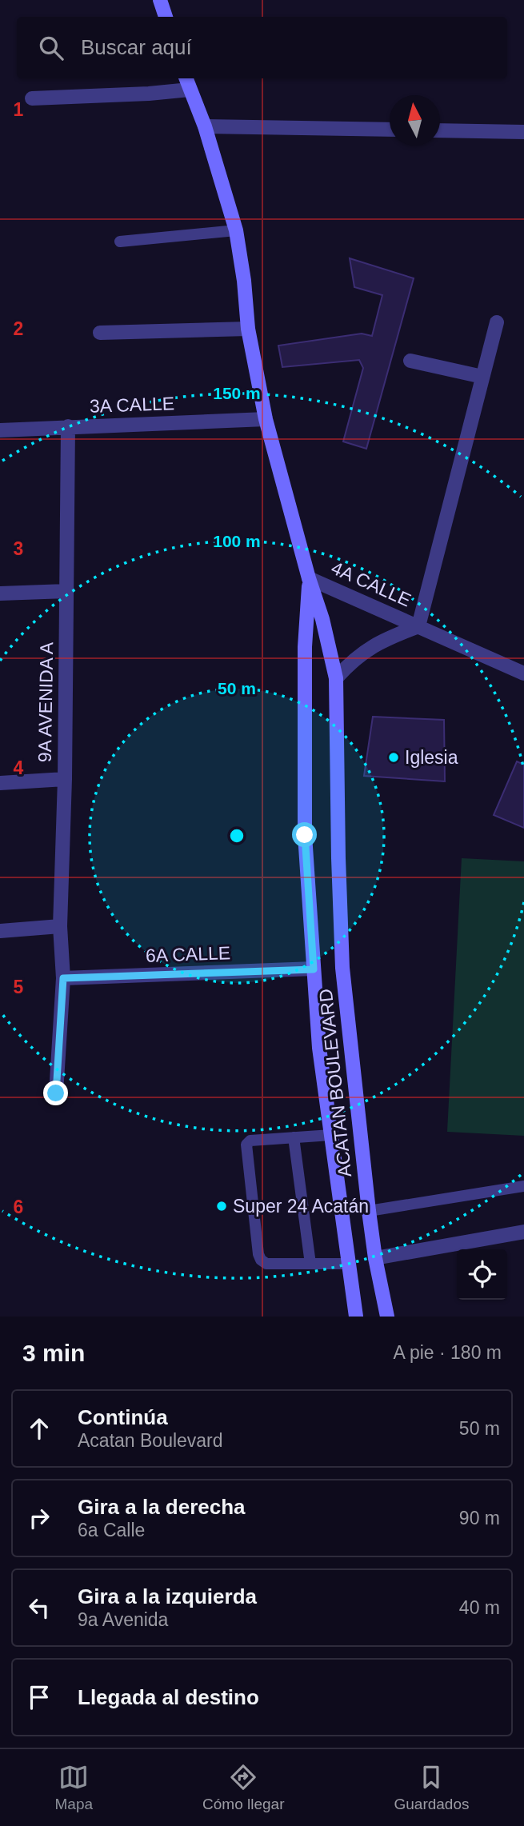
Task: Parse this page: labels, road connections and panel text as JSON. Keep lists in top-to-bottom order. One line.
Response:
{"streets":{"main road":["ACATAN BOULEVARD"],"street":["3A CALLE","4A CALLE","9A AVENIDA A","6A CALLE"]},"crossings":[["3A CALLE","9A AVENIDA A"],["3A CALLE","ACATAN BOULEVARD"],["4A CALLE","ACATAN BOULEVARD"],["9A AVENIDA A","6A CALLE"],["6A CALLE","ACATAN BOULEVARD"]],"places":["Iglesia","Super 24 Acatán"],"north":"top","page":{"search":"Buscar aquí","heading":["3 min","A pie · 180 m"],"list":[["Continúa","Acatan Boulevard","50 m"],["Gira a la derecha","6a Calle","90 m"],["Gira a la izquierda","9a Avenida","40 m"],"Llegada al destino"],"nav":["Mapa","Cómo llegar","Guardados"]},"grid":{"rows":["1","2","3","4","5","6"]},"rings":["150 m","100 m","50 m"]}
